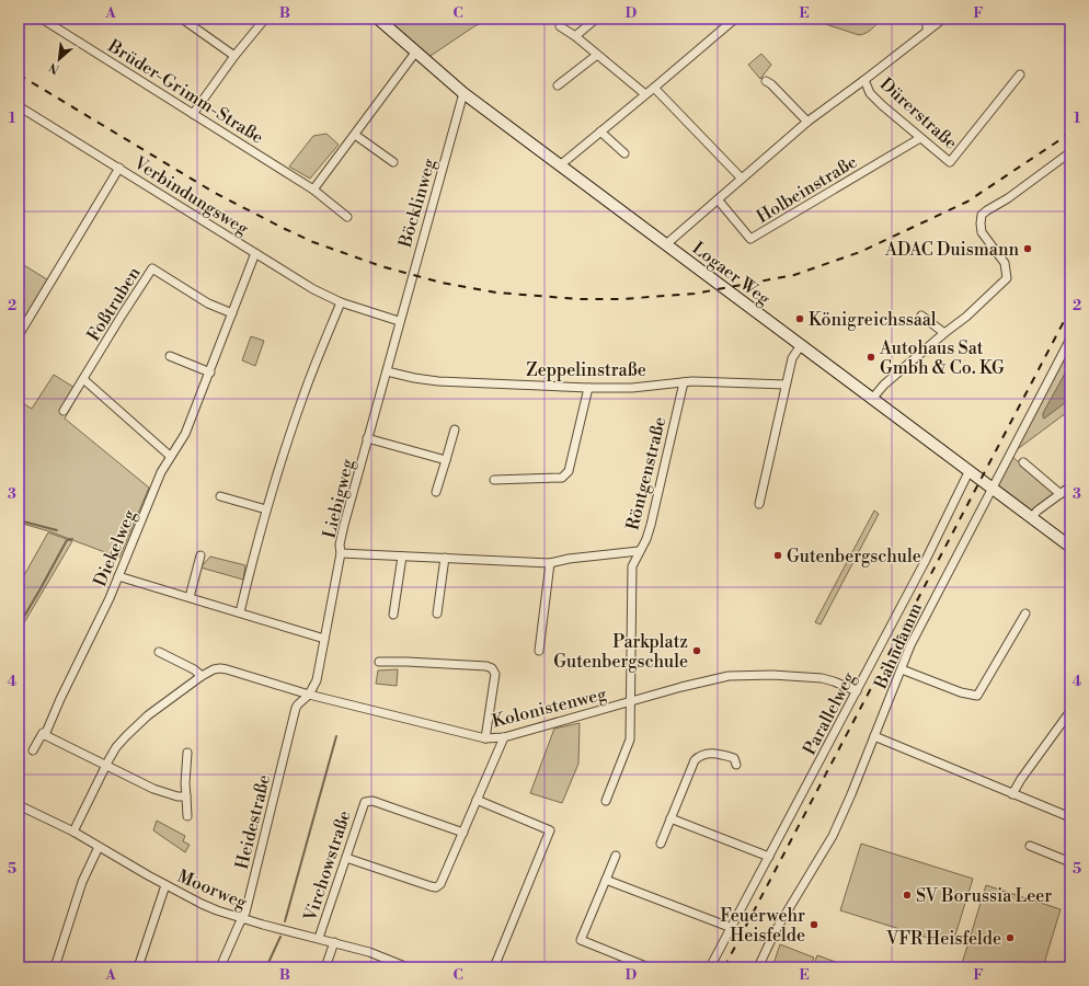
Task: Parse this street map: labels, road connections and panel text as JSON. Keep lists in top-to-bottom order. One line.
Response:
{"streets":{"street":["Brüder-Grimm-Straße","Dürerstraße","Holbeinstraße","Verbindungsweg","Böcklinweg","Logaer Weg","Foßtruben","Zeppelinstraße","Röntgenstraße","Liebigweg","Diekelweg","Bahndamm","Kolonistenweg","Parallelweg","Heidestraße","Virchowstraße","Moorweg"]},"crossings":[["Dürerstraße","Holbeinstraße"],["Verbindungsweg","Böcklinweg"],["Verbindungsweg","Liebigweg"],["Verbindungsweg","Diekelweg"],["Böcklinweg","Logaer Weg"],["Böcklinweg","Liebigweg"],["Logaer Weg","Bahndamm"],["Logaer Weg","Parallelweg"],["Foßtruben","Diekelweg"],["Zeppelinstraße","Röntgenstraße"],["Zeppelinstraße","Liebigweg"],["Röntgenstraße","Kolonistenweg"],["Liebigweg","Heidestraße"],["Kolonistenweg","Parallelweg"],["Kolonistenweg","Heidestraße"],["Kolonistenweg","Moorweg"],["Heidestraße","Moorweg"],["Virchowstraße","Moorweg"]],"places":["ADAC Duismann","Königreichssaal","Autohaus Sat Gmbh & Co. KG","Gutenbergschule","Parkplatz Gutenbergschule","SV Borussia Leer","Feuerwehr Heisfelde","VFR Heisfelde"],"north":"bottom left","grid":{"columns":["A","B","C","D","E","F"],"rows":["1","2","3","4","5"]}}
